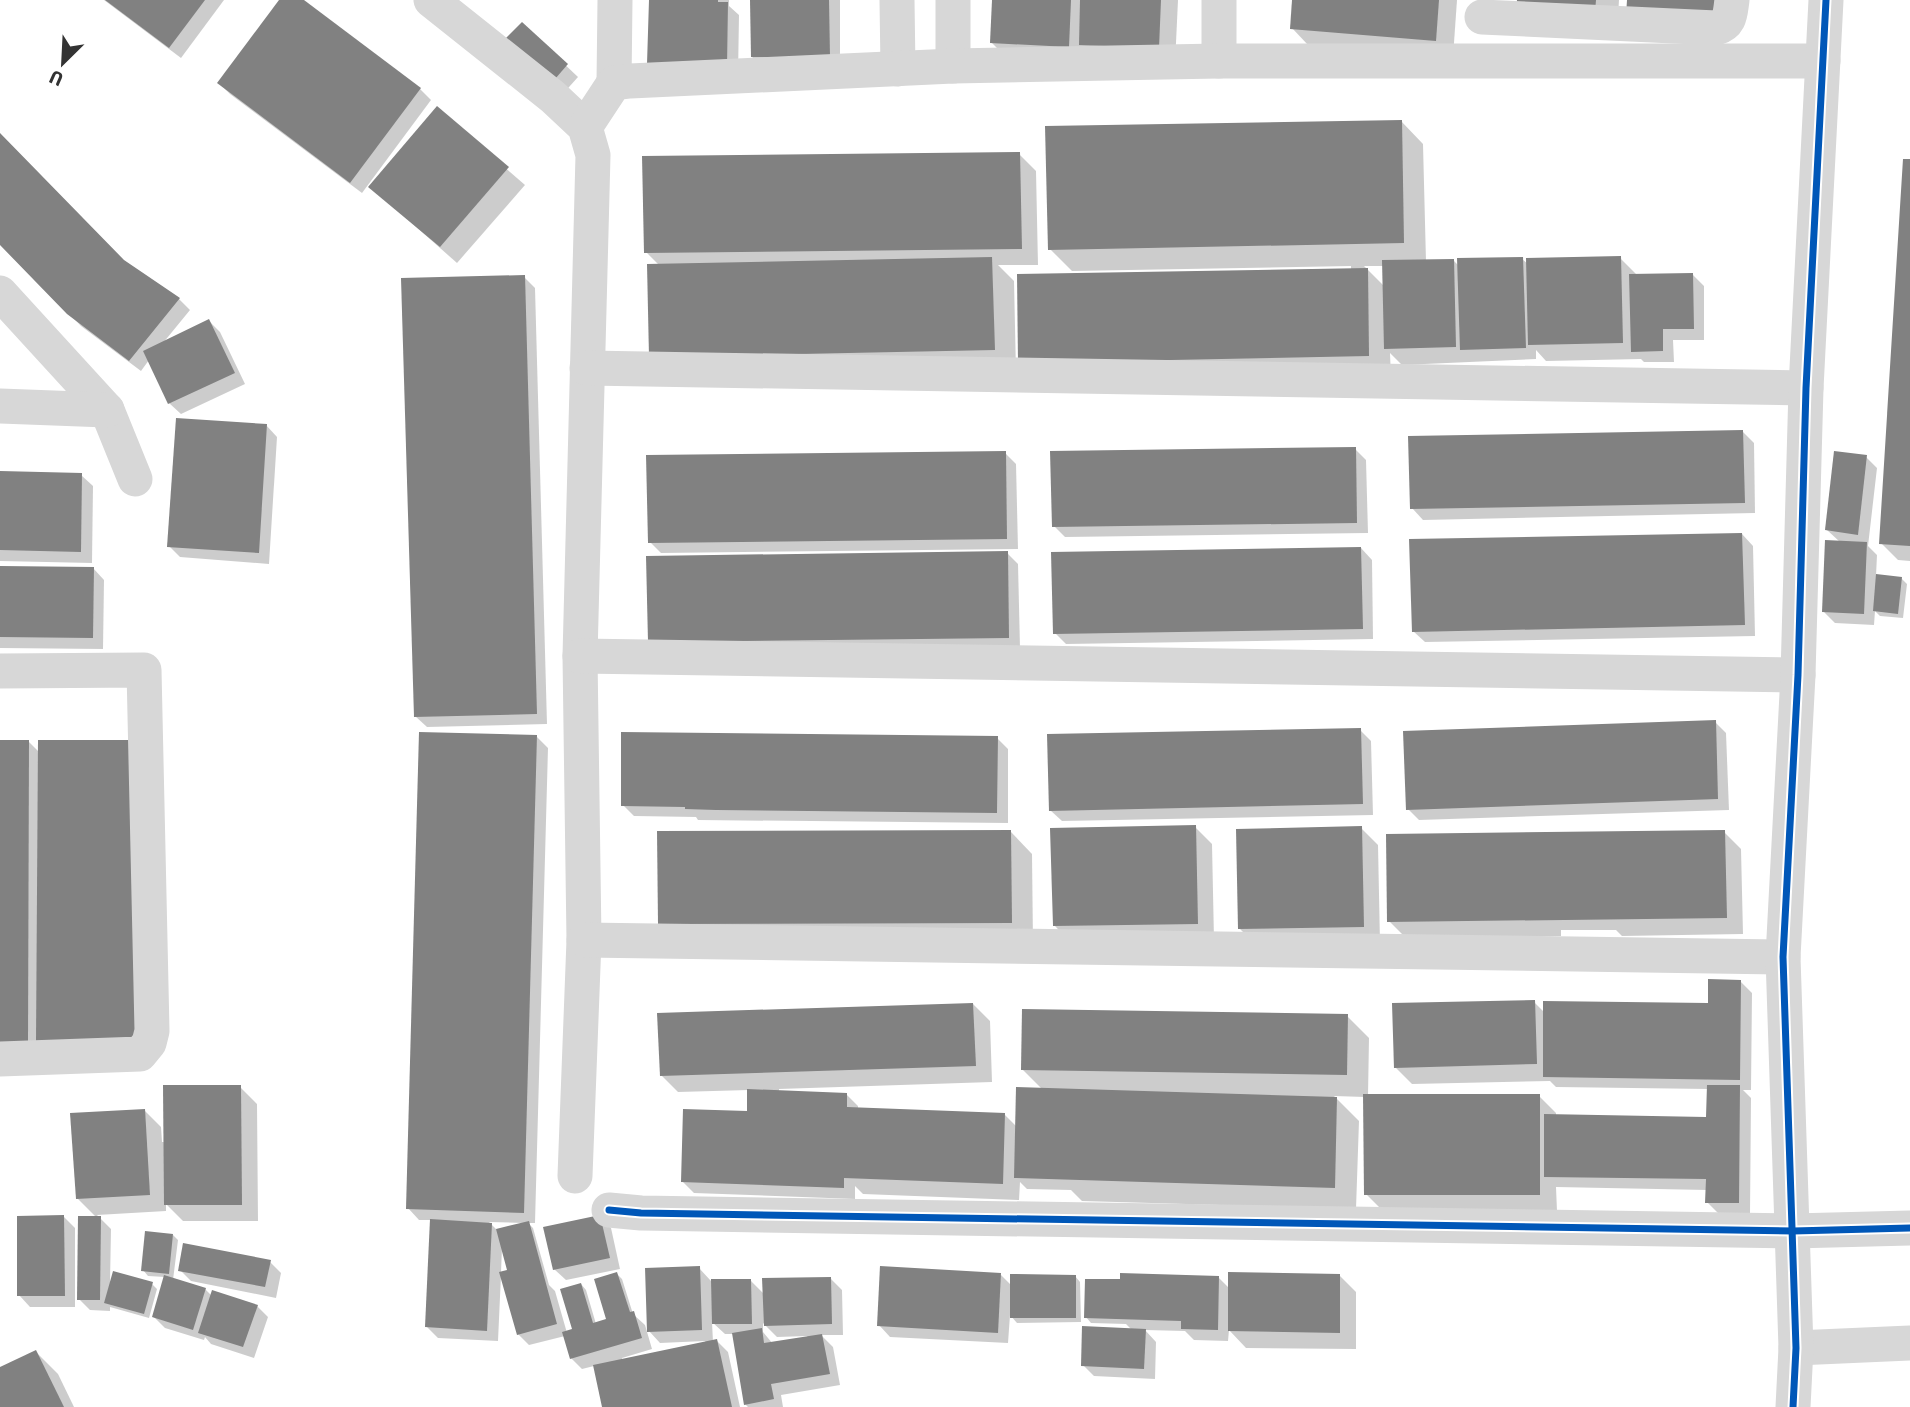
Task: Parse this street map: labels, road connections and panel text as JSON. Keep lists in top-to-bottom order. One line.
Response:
{"north":"bottom left"}
